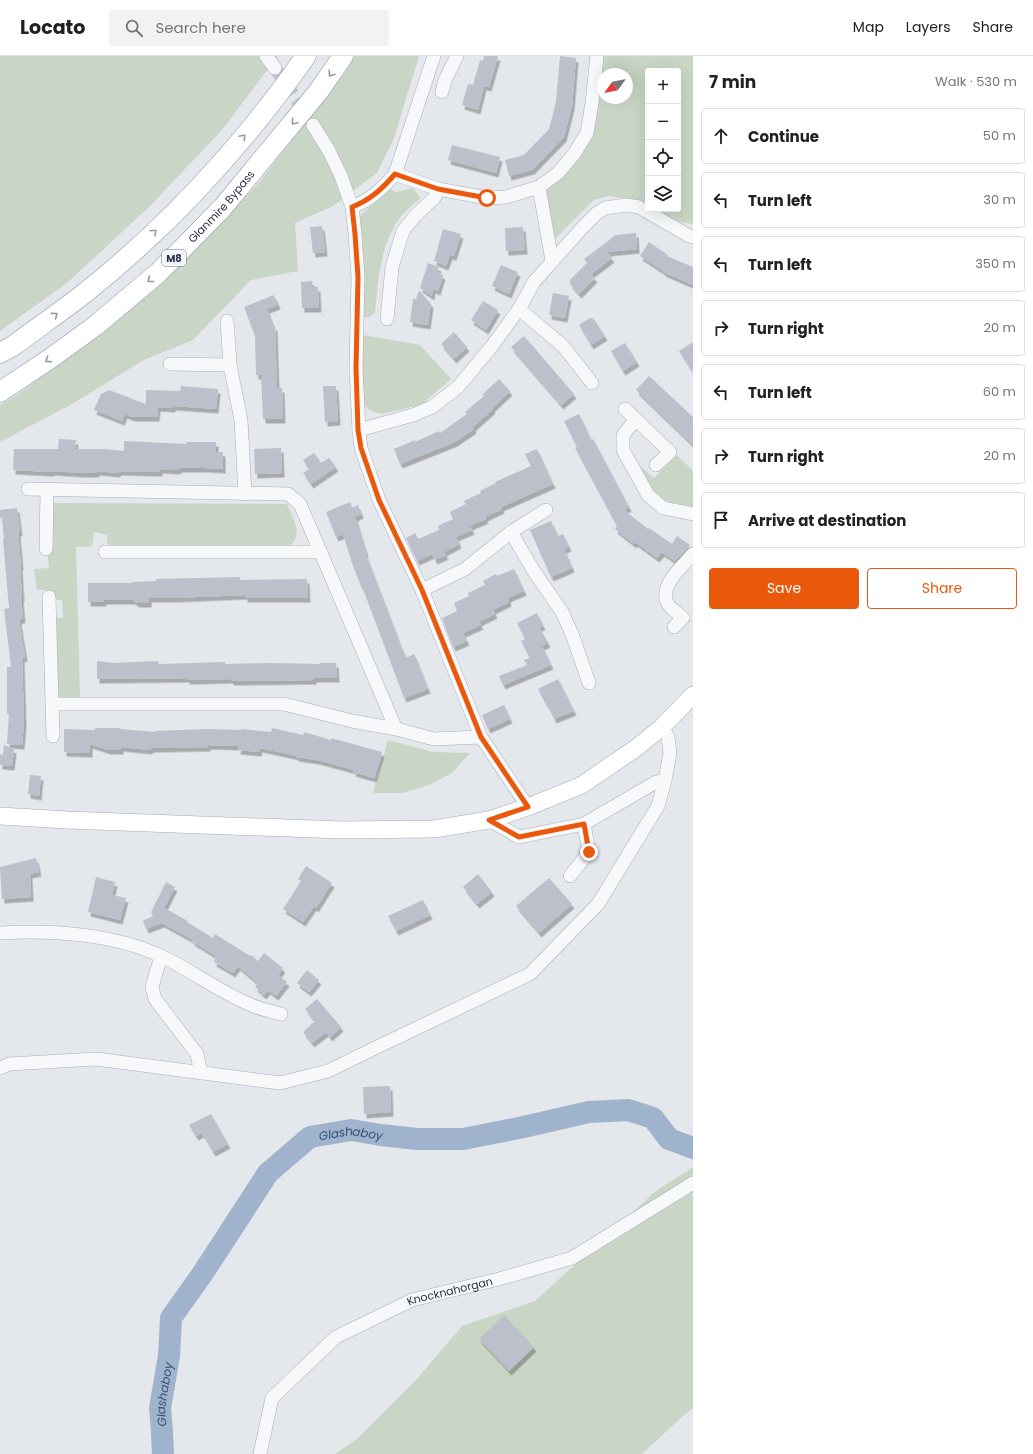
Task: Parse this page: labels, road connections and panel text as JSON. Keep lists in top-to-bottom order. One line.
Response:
{"streets":{"highway":["Glanmire Bypass","M8"],"street":["Knocknahorgan"]},"water":["Glashaboy"],"north":"bottom left","page":{"header":"Locato","search":"Search here","nav":["Map","Layers","Share"],"heading":["7 min","Walk · 530 m"],"map_buttons":["+","−"],"list":[["Continue","50 m"],["Turn left","30 m"],["Turn left","350 m"],["Turn right","20 m"],["Turn left","60 m"],["Turn right","20 m"],"Arrive at destination"],"buttons":["Save","Share"]}}
